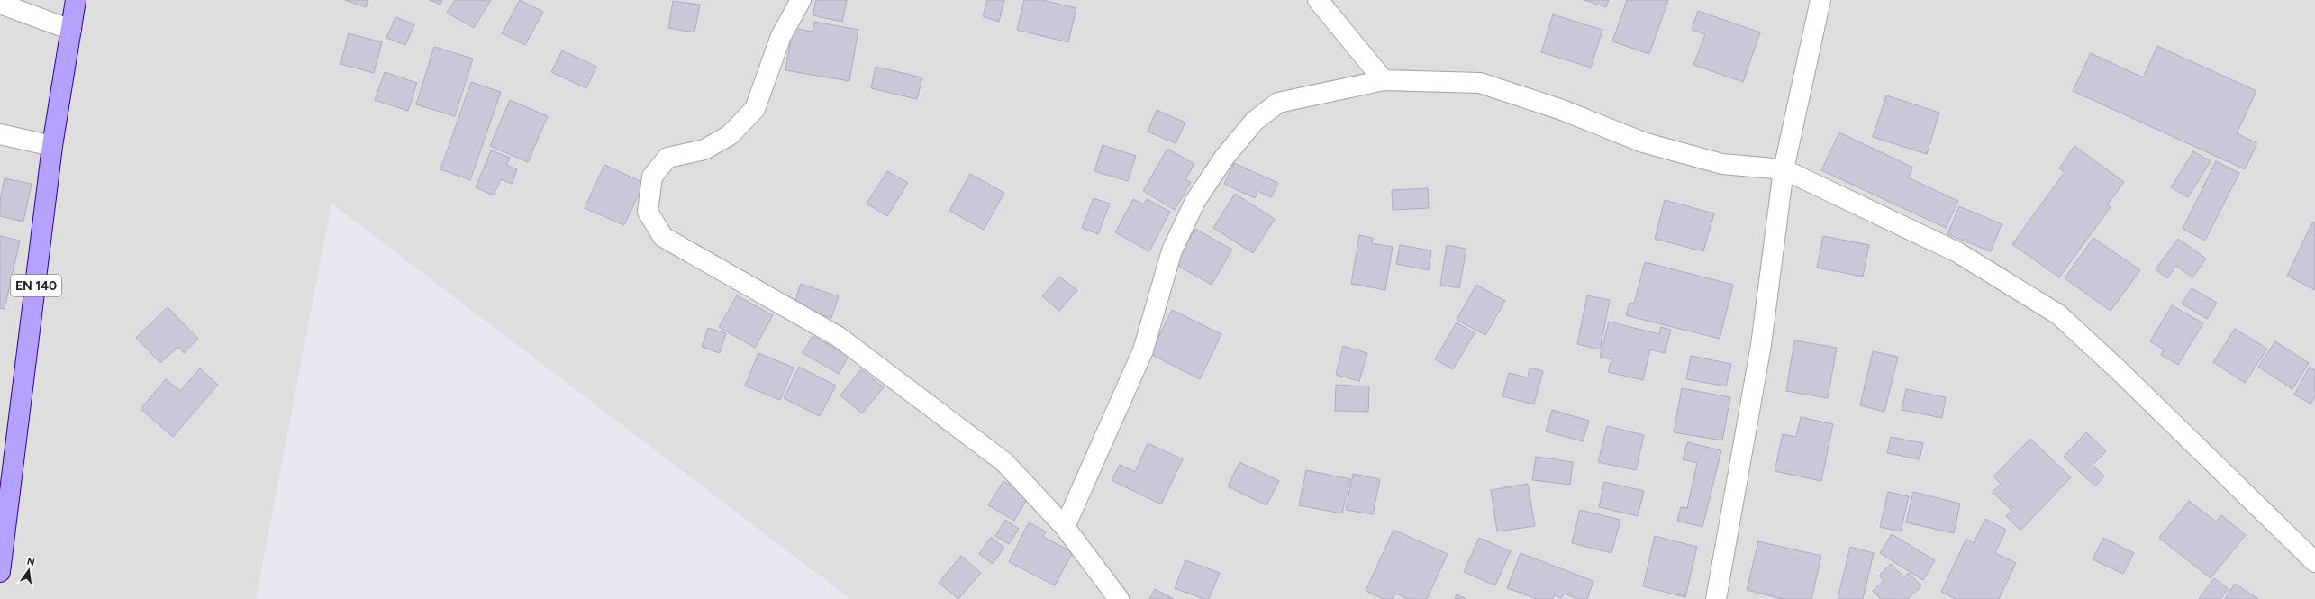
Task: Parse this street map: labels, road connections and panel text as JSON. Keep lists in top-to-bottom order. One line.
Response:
{"streets":{"main road":["EN 140"]},"north":"top"}
